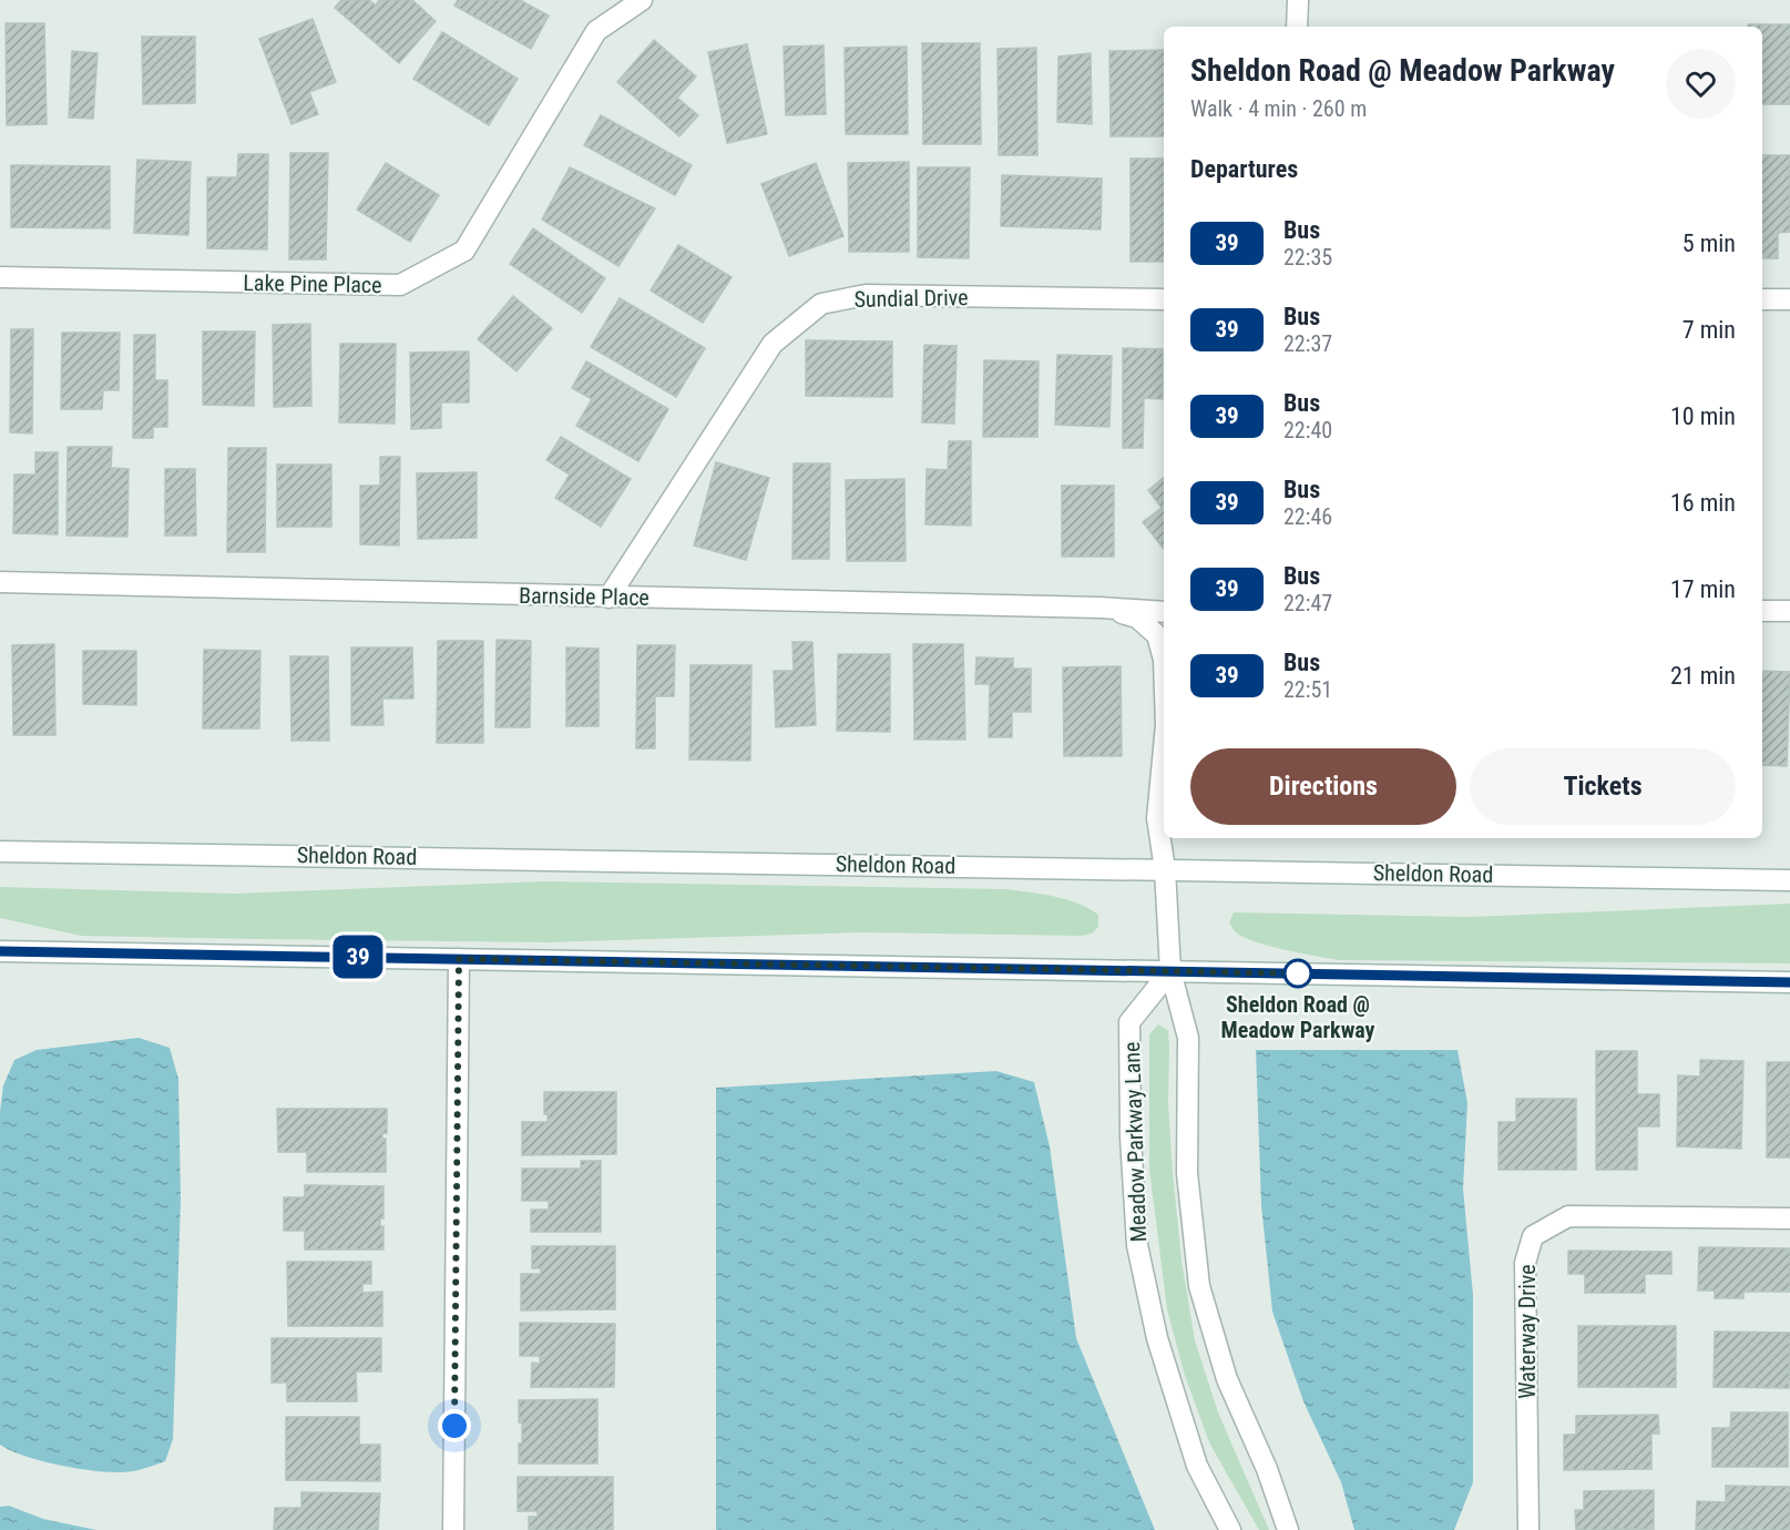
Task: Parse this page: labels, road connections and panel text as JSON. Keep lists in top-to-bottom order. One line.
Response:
{"streets":{"street":["Lake Pine Place","Sundial Drive","Barnside Place","Sheldon Road","Meadow Parkway Lane","Waterway Drive"]},"crossings":[["Sundial Drive","Barnside Place"]],"places":["Sheldon Road @ Meadow Parkway"],"lines":["bus line 39"],"page":{"on_map":"39","heading":[["Sheldon Road @ Meadow Parkway","Walk · 4 min · 260 m"],"Departures"],"list":[{"mark":"39","name":"Bus","note":"22:35","value":"5 min"},{"mark":"39","name":"Bus","note":"22:37","value":"7 min"},{"mark":"39","name":"Bus","note":"22:40","value":"10 min"},{"mark":"39","name":"Bus","note":"22:46","value":"16 min"},{"mark":"39","name":"Bus","note":"22:47","value":"17 min"},{"mark":"39","name":"Bus","note":"22:51","value":"21 min"}],"buttons":["Directions","Tickets"]}}
